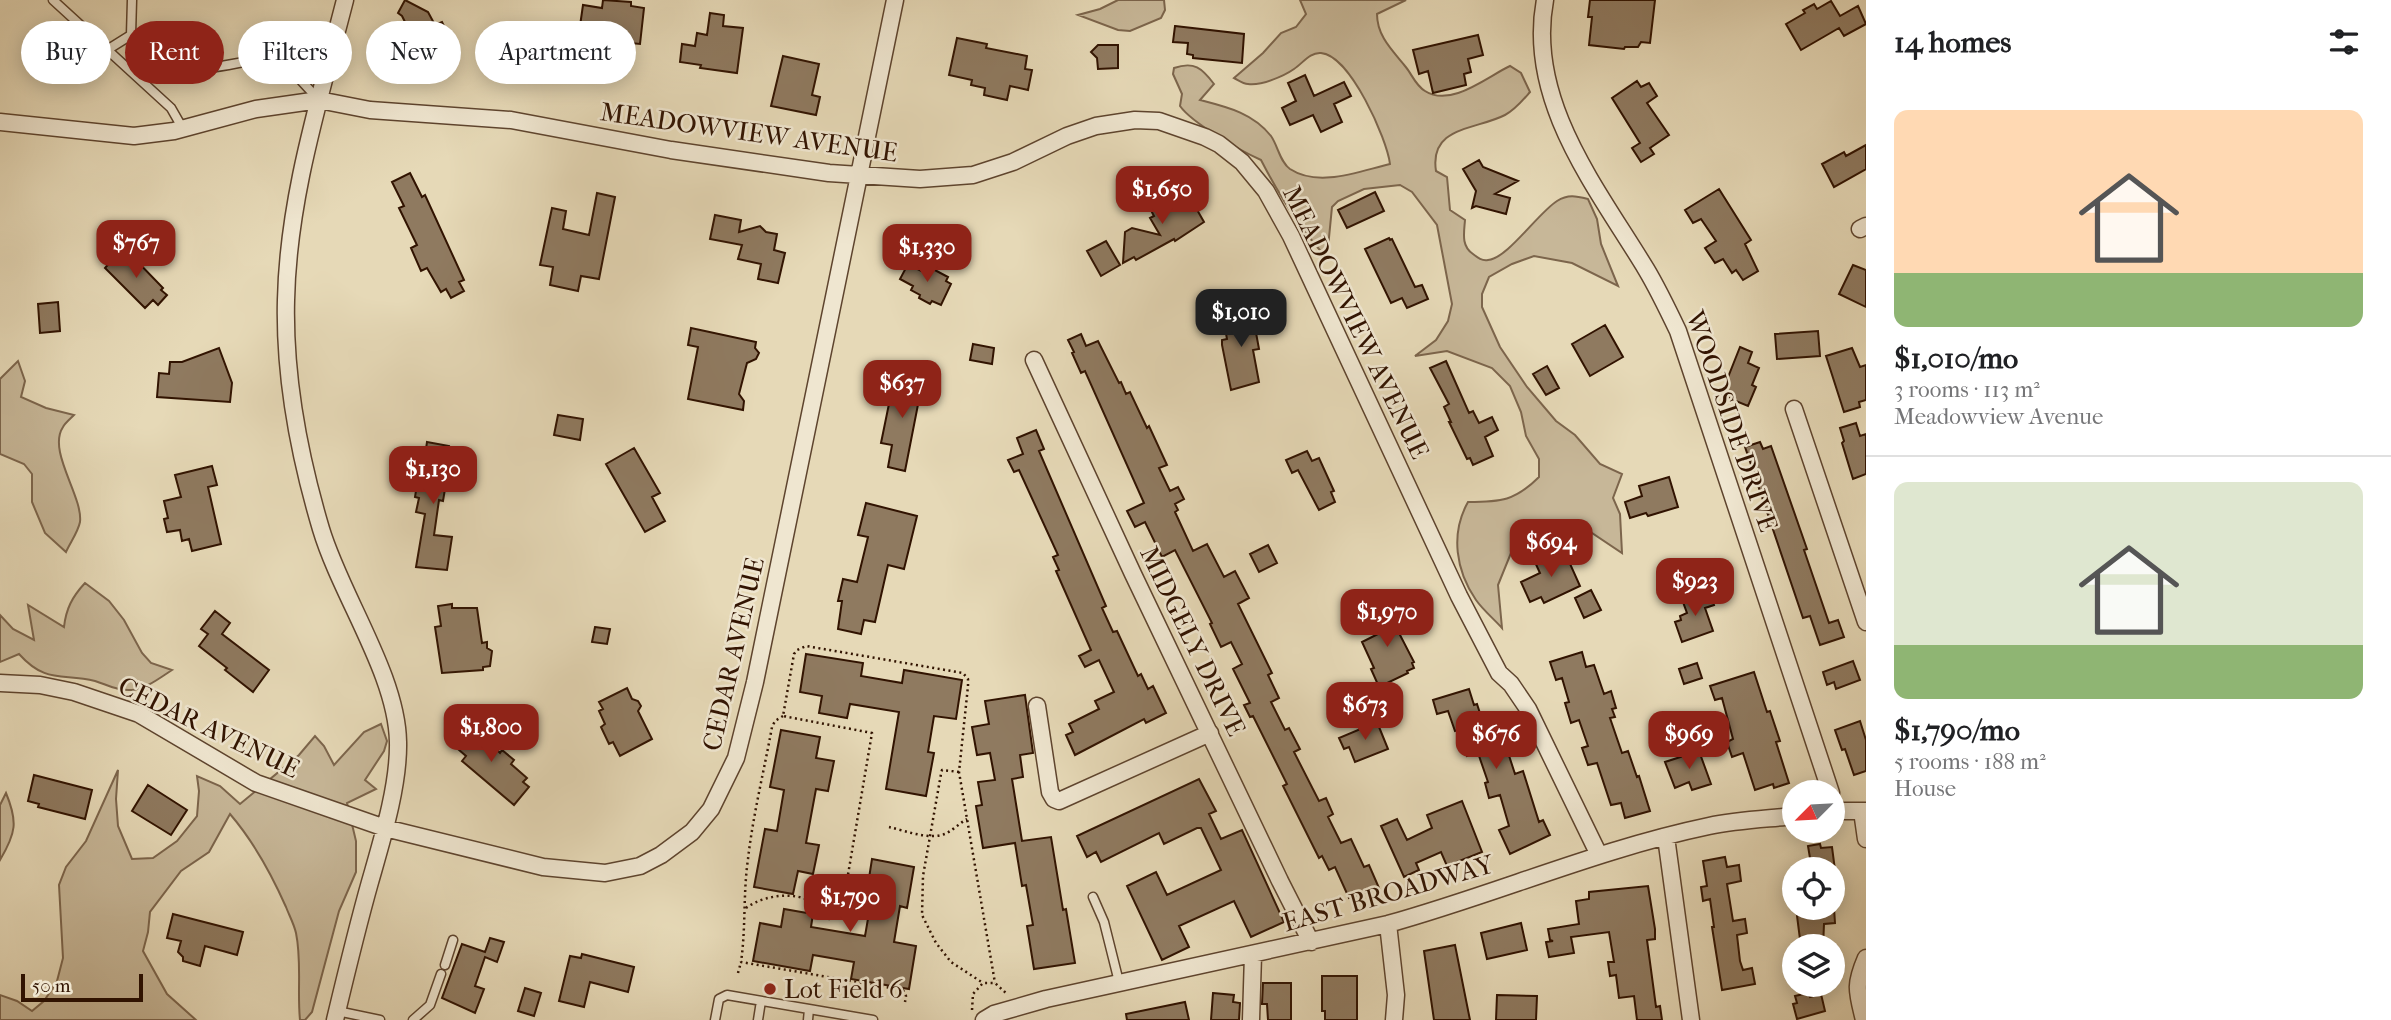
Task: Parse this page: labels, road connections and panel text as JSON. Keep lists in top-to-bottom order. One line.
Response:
{"streets":{"street":["MEADOWVIEW AVENUE","WOODSIDE DRIVE","MIDGELY DRIVE","CEDAR AVENUE","EAST BROADWAY"]},"crossings":[["MEADOWVIEW AVENUE","CEDAR AVENUE"],["MEADOWVIEW AVENUE","EAST BROADWAY"],["MIDGELY DRIVE","EAST BROADWAY"]],"places":["Lot Field 6"],"scale_bar":"50 m","north":"bottom left","page":{"heading":"14 homes","chip":["Buy","Rent","Filters","New","Apartment"],"list":[{"name":"$1,010/mo","note":"3 rooms · 113 m² · Meadowview Avenue"},{"name":"$1,790/mo","note":"5 rooms · 188 m² · House"}],"price":["$1,650","$767","$1,330","$1,010","$637","$1,130","$694","$923","$1,970","$673","$1,800","$676","$969","$1,790"],"scale":"50 m"}}
